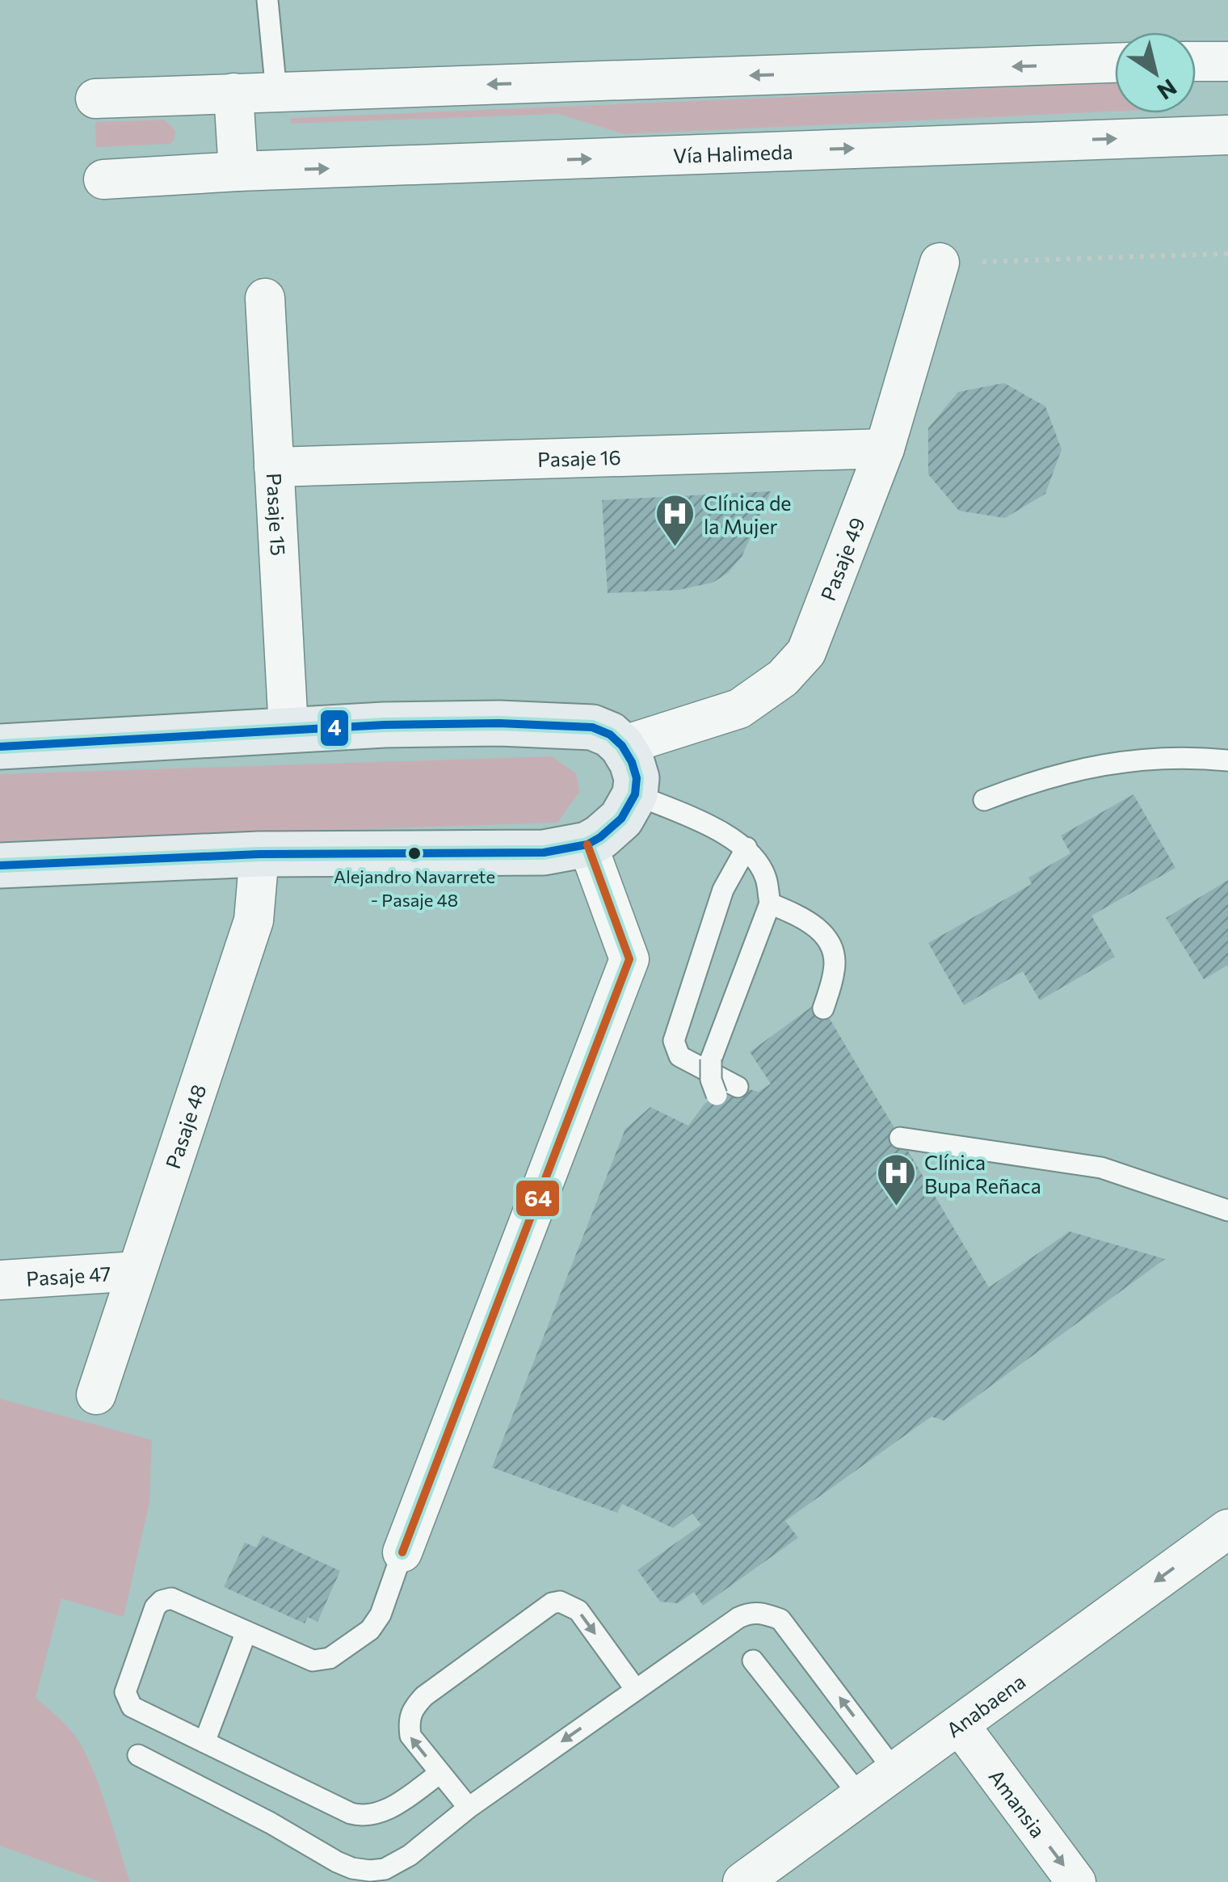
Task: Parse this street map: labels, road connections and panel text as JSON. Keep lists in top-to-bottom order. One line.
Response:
{"streets":{"street":["Vía Halimeda","Pasaje 16","Pasaje 15","Pasaje 49","Pasaje 48","Pasaje 47","Anabaena","Amansia"]},"crossings":[["Pasaje 16","Pasaje 15"],["Pasaje 16","Pasaje 49"],["Pasaje 48","Pasaje 47"],["Anabaena","Amansia"]],"one_way":["Anabaena","Amansia"],"places":{"hospital":["Clínica de la Mujer","Clínica Bupa Reñaca"],"other":["Alejandro Navarrete - Pasaje 48"]},"lines":["transit line 4","transit line 64"],"north":"bottom right"}
